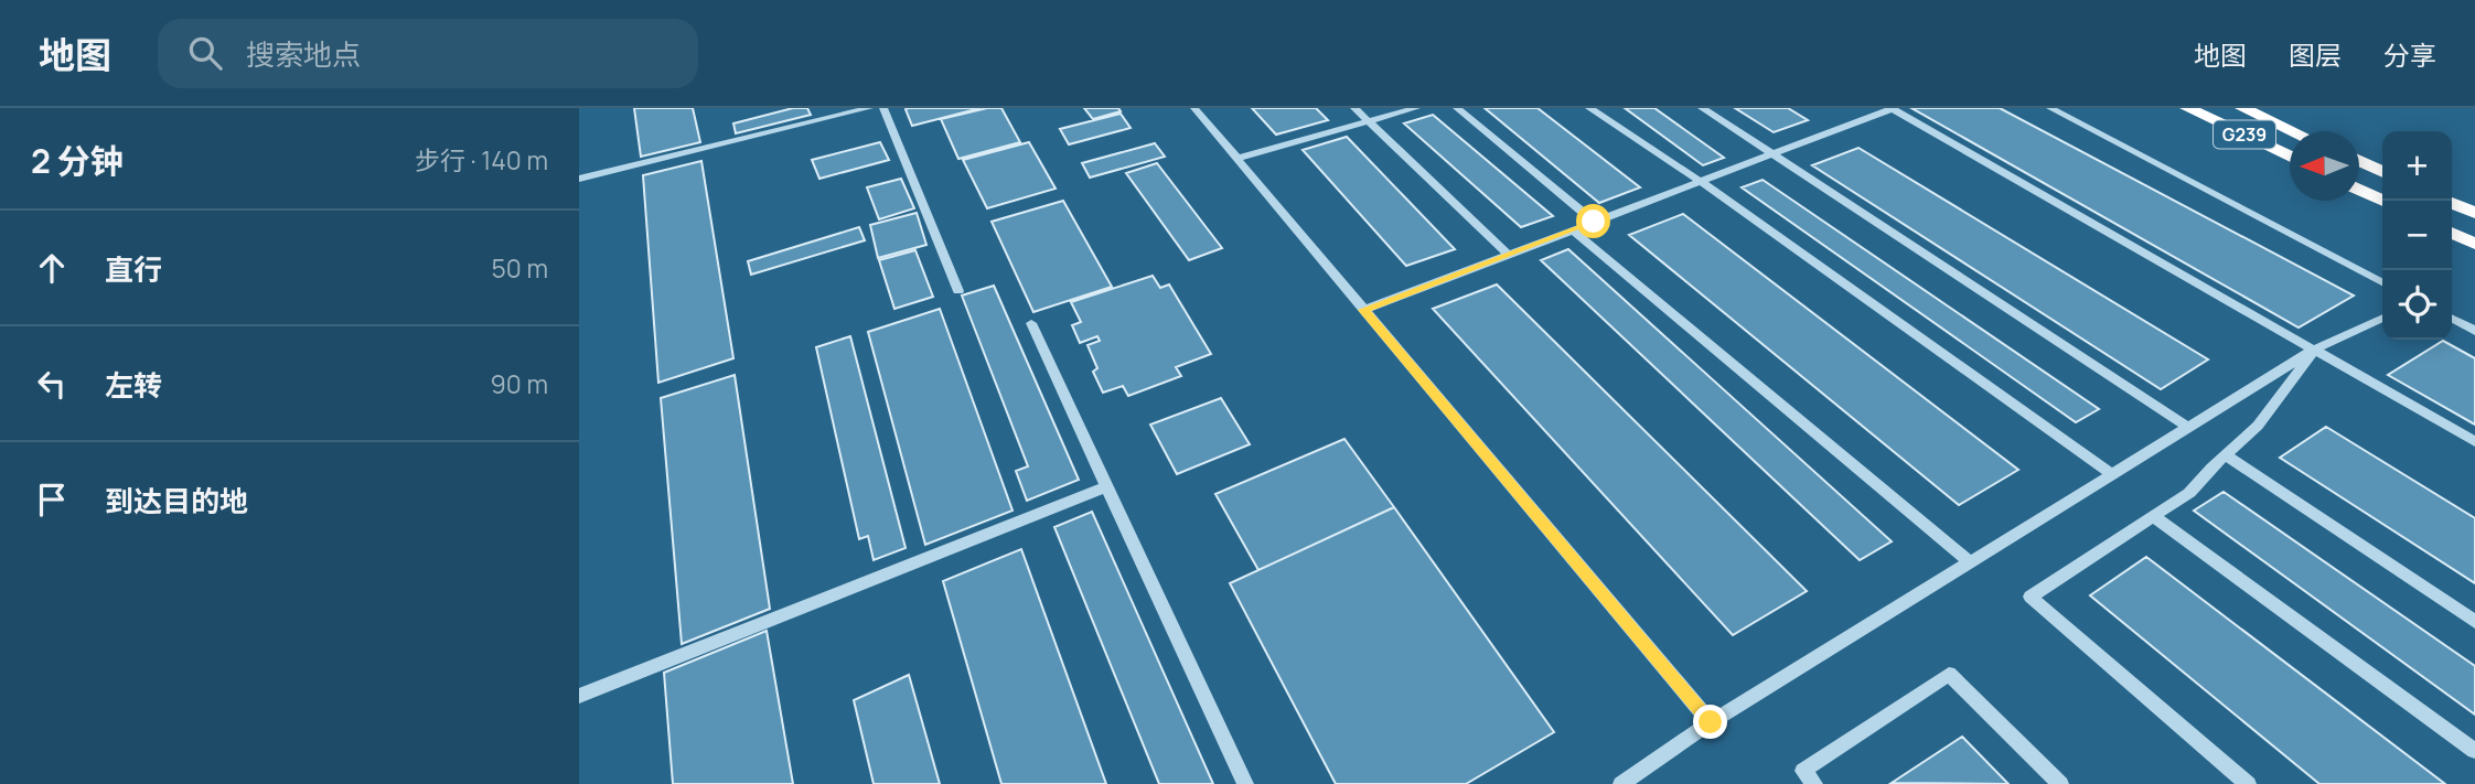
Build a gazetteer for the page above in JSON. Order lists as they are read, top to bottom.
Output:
{
  "streets": {
    "highway": ["G239"]
  },
  "north": "left",
  "page": {
    "header": "地图",
    "search": "搜索地点",
    "nav": ["地图", "图层", "分享"],
    "heading": ["2 分钟", "步行 · 140 m"],
    "map_buttons": ["+", "−"],
    "list": [
      ["直行", "50 m"],
      ["左转", "90 m"],
      "到达目的地"
    ]
  }
}
